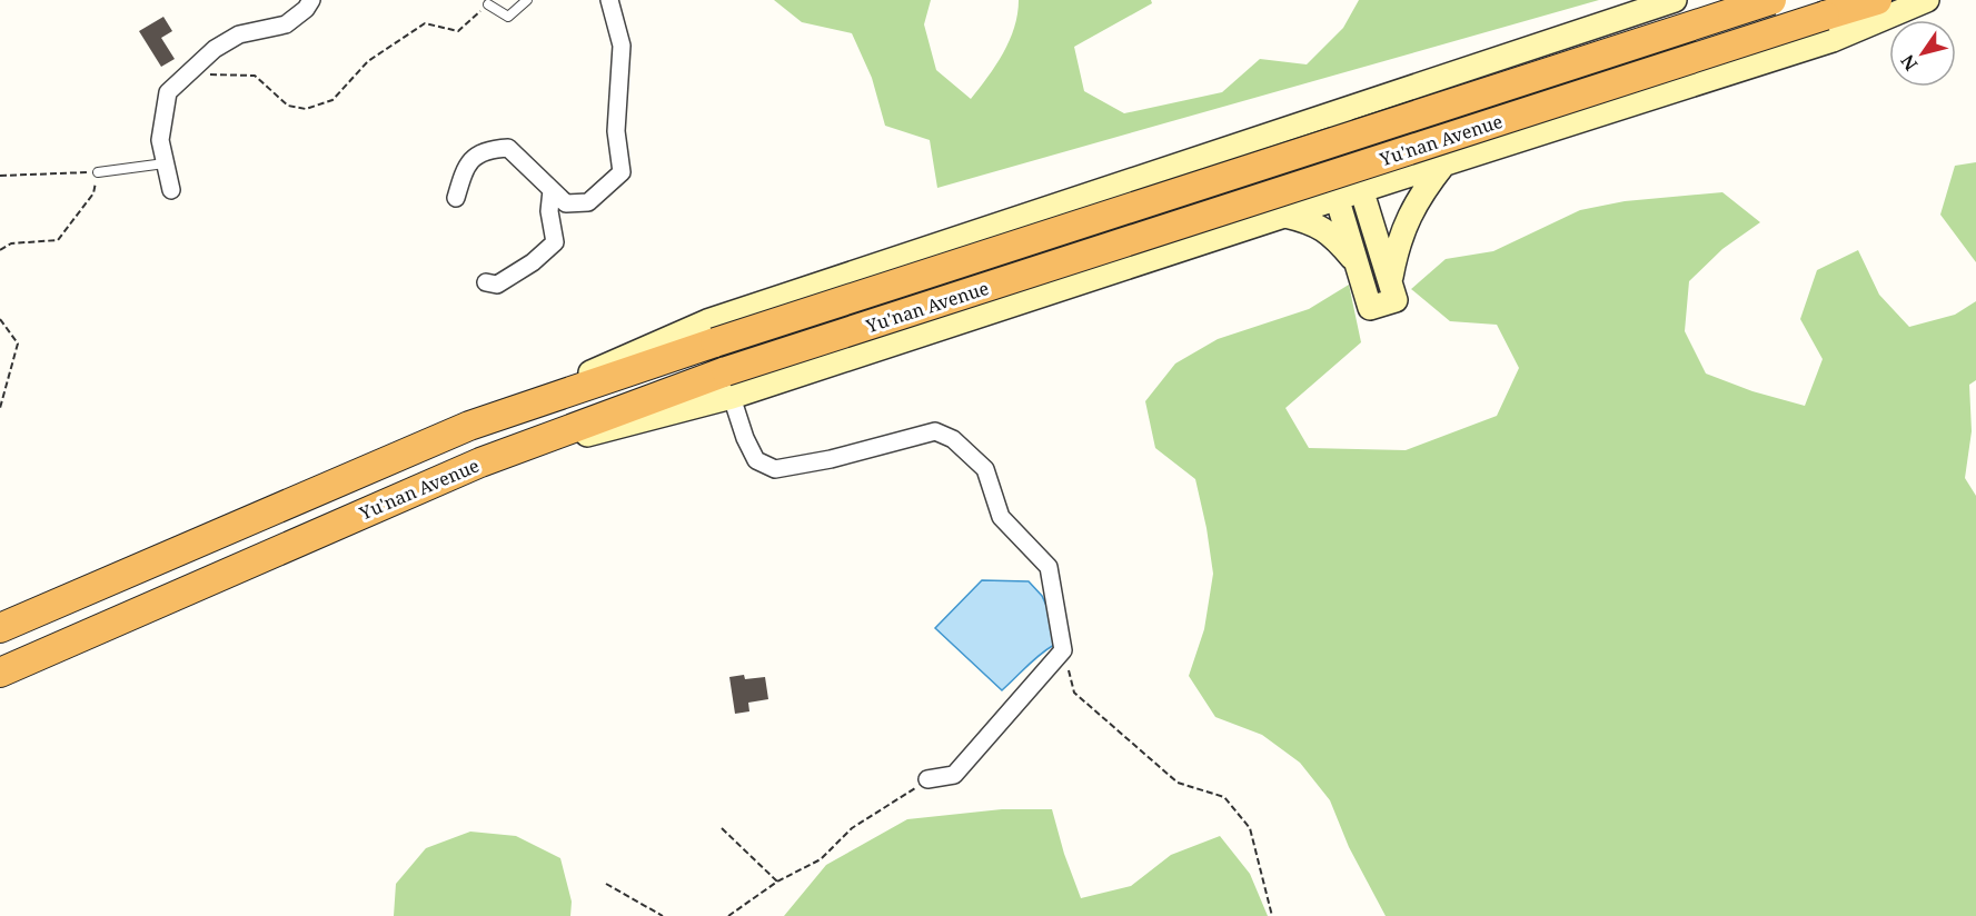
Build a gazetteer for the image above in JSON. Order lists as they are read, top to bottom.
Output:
{
  "streets": {
    "highway": ["Yu'nan Avenue"]
  },
  "north": "bottom left"
}
